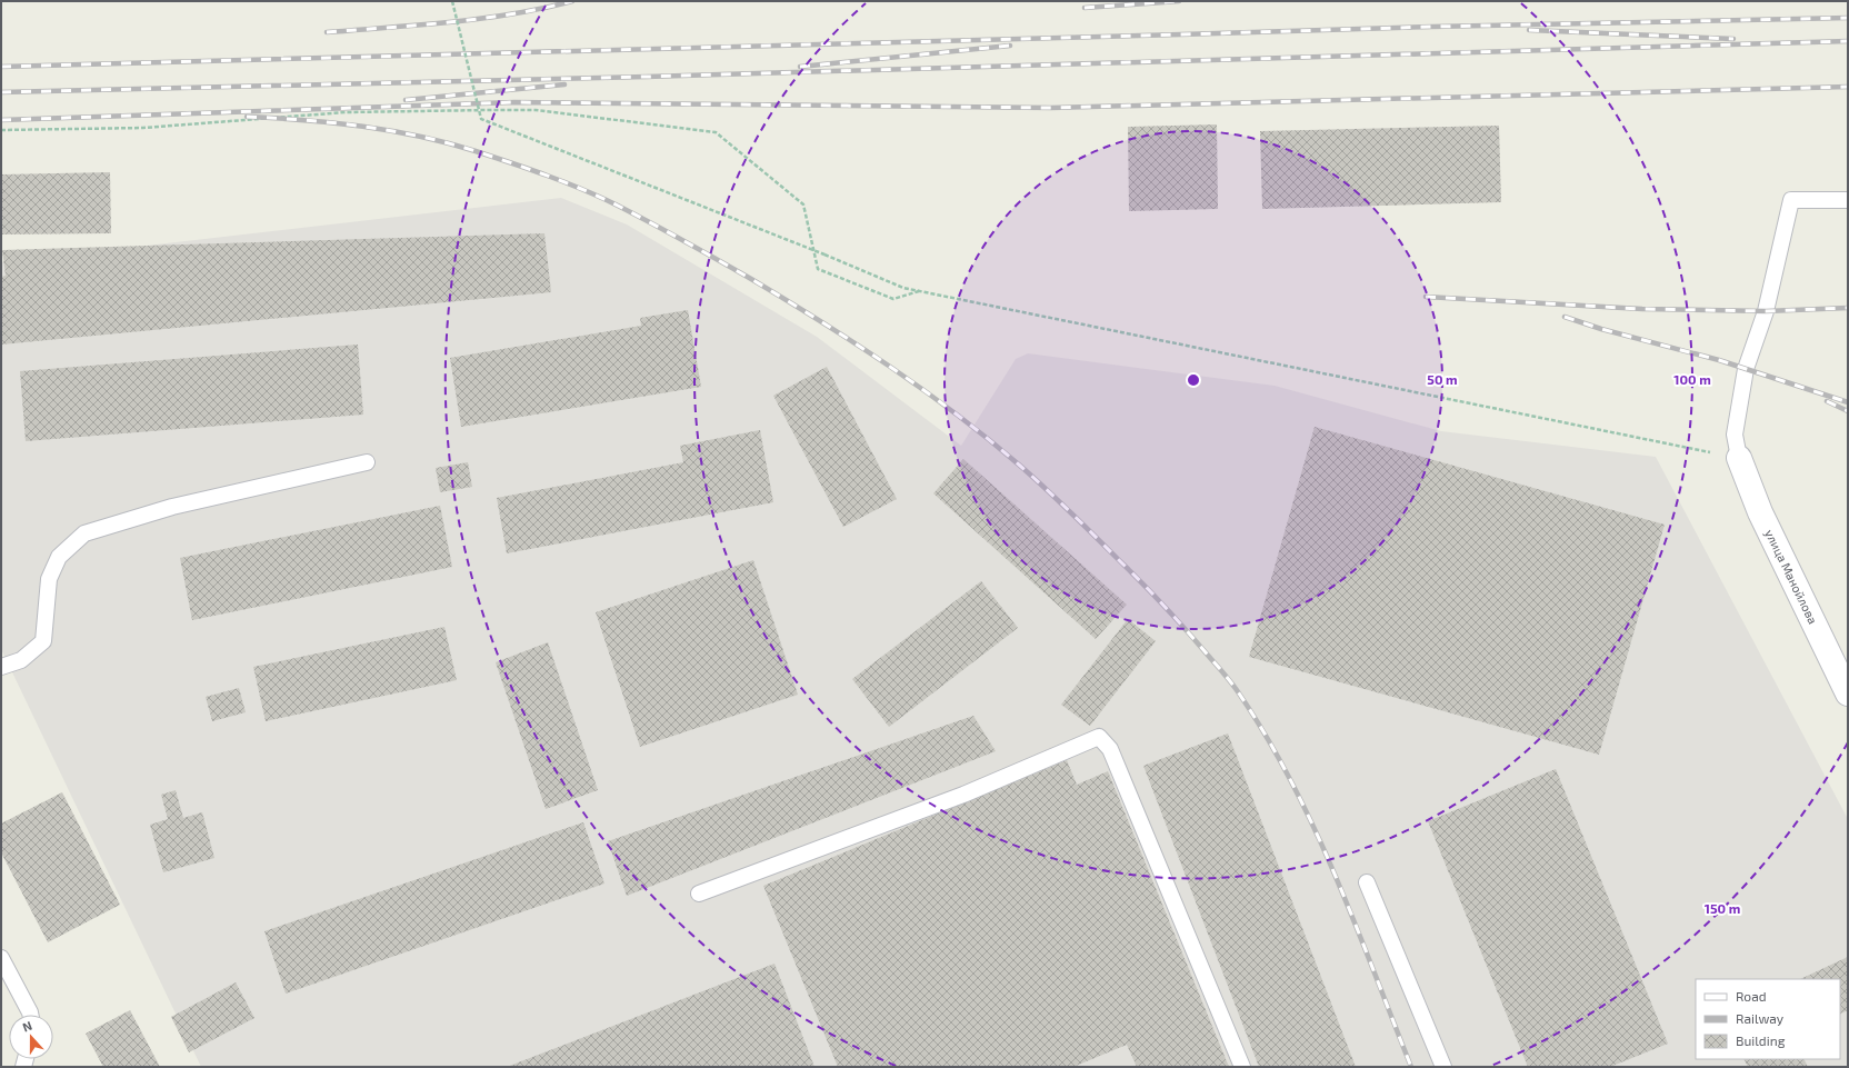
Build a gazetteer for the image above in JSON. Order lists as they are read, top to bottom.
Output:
{
  "streets": {
    "street": ["улица Манойлова"]
  },
  "legend": ["Road", "Railway", "Building"],
  "north": "top",
  "rings": ["50 m", "100 m", "150 m"]
}
